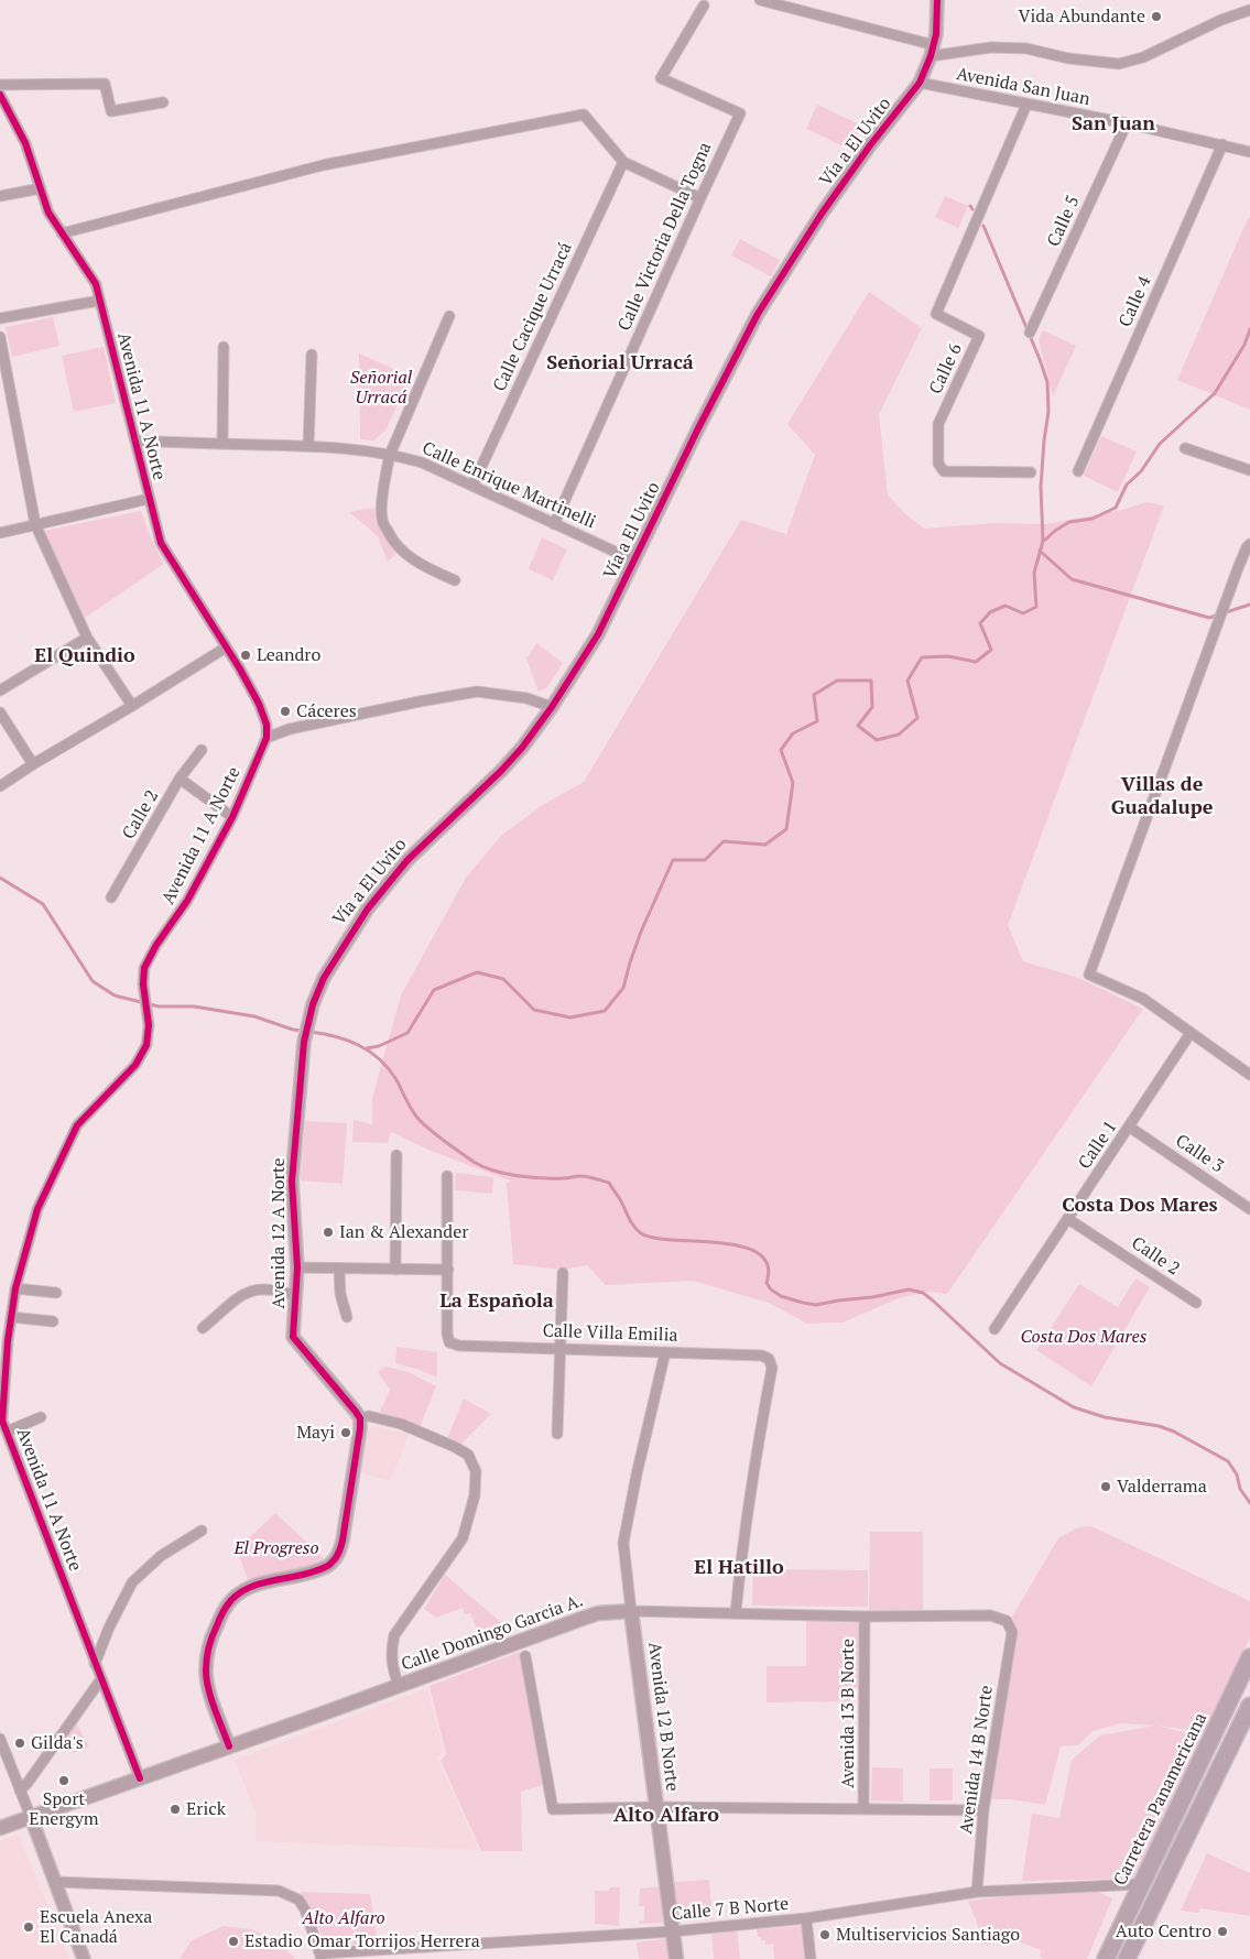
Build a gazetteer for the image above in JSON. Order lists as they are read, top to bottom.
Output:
{
  "streets": {
    "highway": ["Carretera Panamericana"],
    "main road": ["Calle Domingo Garcia A.", "Avenida 12 B Norte"],
    "street": [
      "Avenida San Juan",
      "Vía a El Uvito",
      "Calle 5",
      "Calle Victoria Della Togna",
      "Calle 4",
      "Calle Cacique Urracá",
      "Calle 6",
      "Avenida 11 A Norte",
      "Calle Enrique Martinelli",
      "Calle 2",
      "Calle 1",
      "Calle 3",
      "Avenida 12 A Norte",
      "Calle Villa Emilia",
      "Avenida 13 B Norte",
      "Avenida 14 B Norte",
      "Calle 7 B Norte"
    ]
  },
  "crossings": [
    ["Avenida San Juan", "Vía a El Uvito"],
    ["Avenida San Juan", "Calle 5"],
    ["Avenida San Juan", "Calle 4"],
    ["Avenida San Juan", "Calle 6"],
    ["Vía a El Uvito", "Calle Enrique Martinelli"],
    ["Vía a El Uvito", "Avenida 12 A Norte"],
    ["Calle Victoria Della Togna", "Calle Enrique Martinelli"],
    ["Calle Cacique Urracá", "Calle Enrique Martinelli"],
    ["Avenida 11 A Norte", "Calle Enrique Martinelli"],
    ["Avenida 11 A Norte", "Calle Domingo Garcia A."],
    ["Calle 2", "Calle 1"],
    ["Calle 1", "Calle 3"],
    ["Calle Villa Emilia", "Calle Domingo Garcia A."],
    ["Calle Domingo Garcia A.", "Avenida 13 B Norte"],
    ["Calle Domingo Garcia A.", "Avenida 12 B Norte"],
    ["Calle Domingo Garcia A.", "Avenida 14 B Norte"],
    ["Avenida 12 B Norte", "Calle 7 B Norte"],
    ["Avenida 14 B Norte", "Calle 7 B Norte"],
    ["Carretera Panamericana", "Calle 7 B Norte"]
  ],
  "districts": [
    "San Juan",
    "Señorial Urracá",
    "El Quindio",
    "Villas de Guadalupe",
    "Costa Dos Mares",
    "La Española",
    "El Hatillo",
    "Alto Alfaro"
  ],
  "parks": [
    "Señorial Urracá",
    "Costa Dos Mares",
    "El Progreso",
    "Alto Alfaro"
  ],
  "places": [
    "Vida Abundante",
    "Leandro",
    "Cáceres",
    "Ian & Alexander",
    "Mayi",
    "Valderrama",
    "Gilda's",
    "Sport Energym",
    "Erick",
    "Escuela Anexa El Canadá",
    "Auto Centro",
    "Multiservicios Santiago",
    "Estadio Omar Torrijos Herrera"
  ]
}
